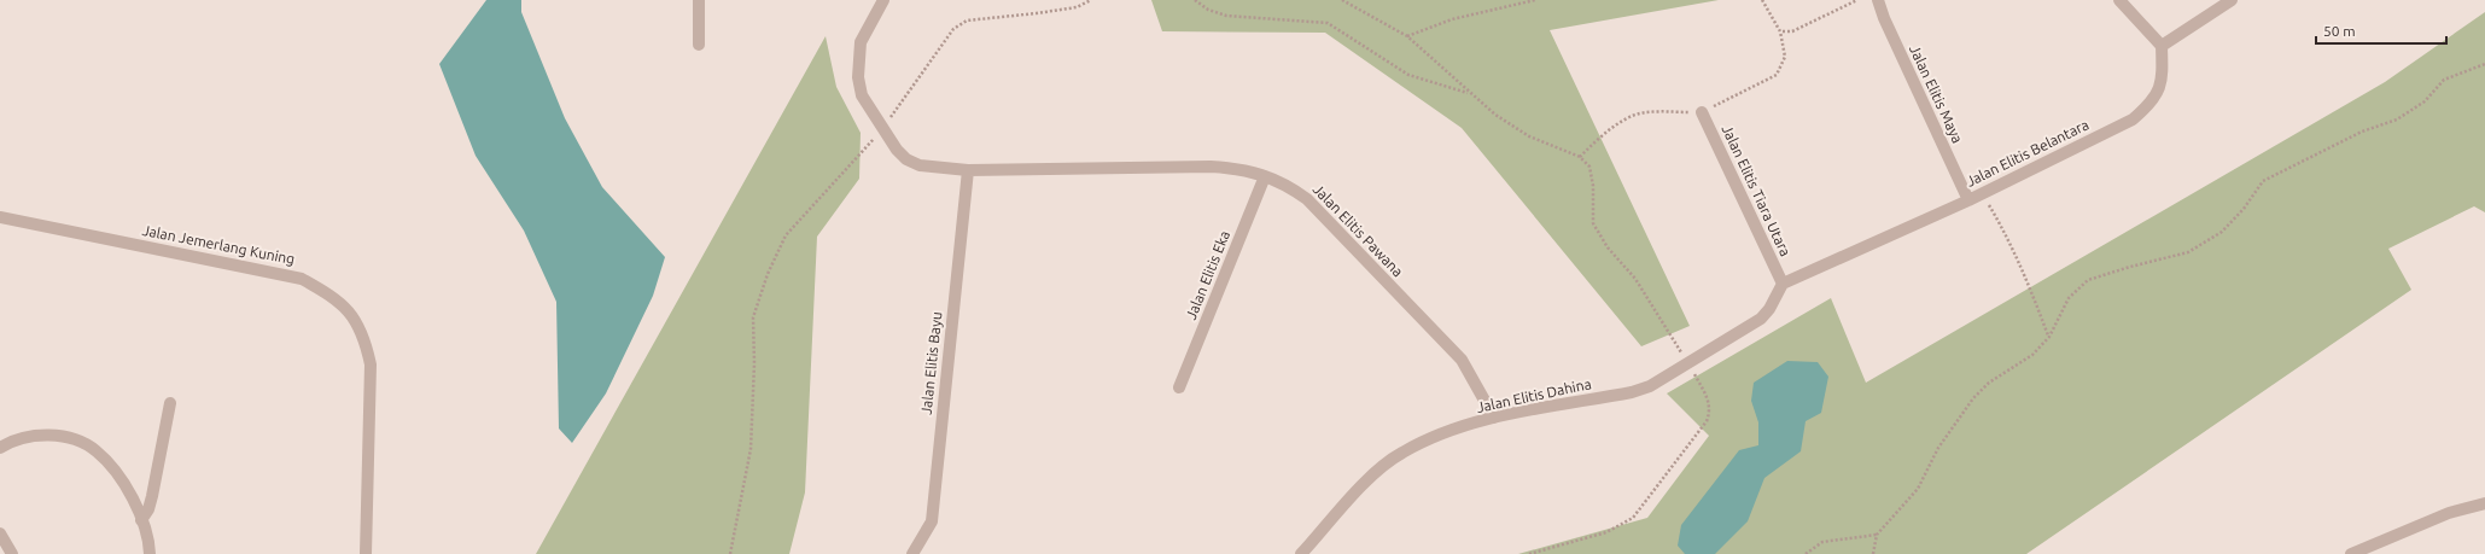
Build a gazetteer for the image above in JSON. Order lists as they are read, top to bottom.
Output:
{
  "streets": {
    "street": [
      "Jalan Elitis Maya",
      "Jalan Elitis Belantara",
      "Jalan Elitis Tiara Utara",
      "Jalan Elitis Pawana",
      "Jalan Jemerlang Kuning",
      "Jalan Elitis Eka",
      "Jalan Elitis Bayu",
      "Jalan Elitis Dahina"
    ]
  },
  "crossings": [
    ["Jalan Elitis Maya", "Jalan Elitis Belantara"],
    ["Jalan Elitis Belantara", "Jalan Elitis Tiara Utara"],
    ["Jalan Elitis Belantara", "Jalan Elitis Dahina"],
    ["Jalan Elitis Tiara Utara", "Jalan Elitis Dahina"],
    ["Jalan Elitis Pawana", "Jalan Elitis Eka"],
    ["Jalan Elitis Pawana", "Jalan Elitis Bayu"],
    ["Jalan Elitis Pawana", "Jalan Elitis Dahina"]
  ],
  "scale_bar": "50 m"
}
